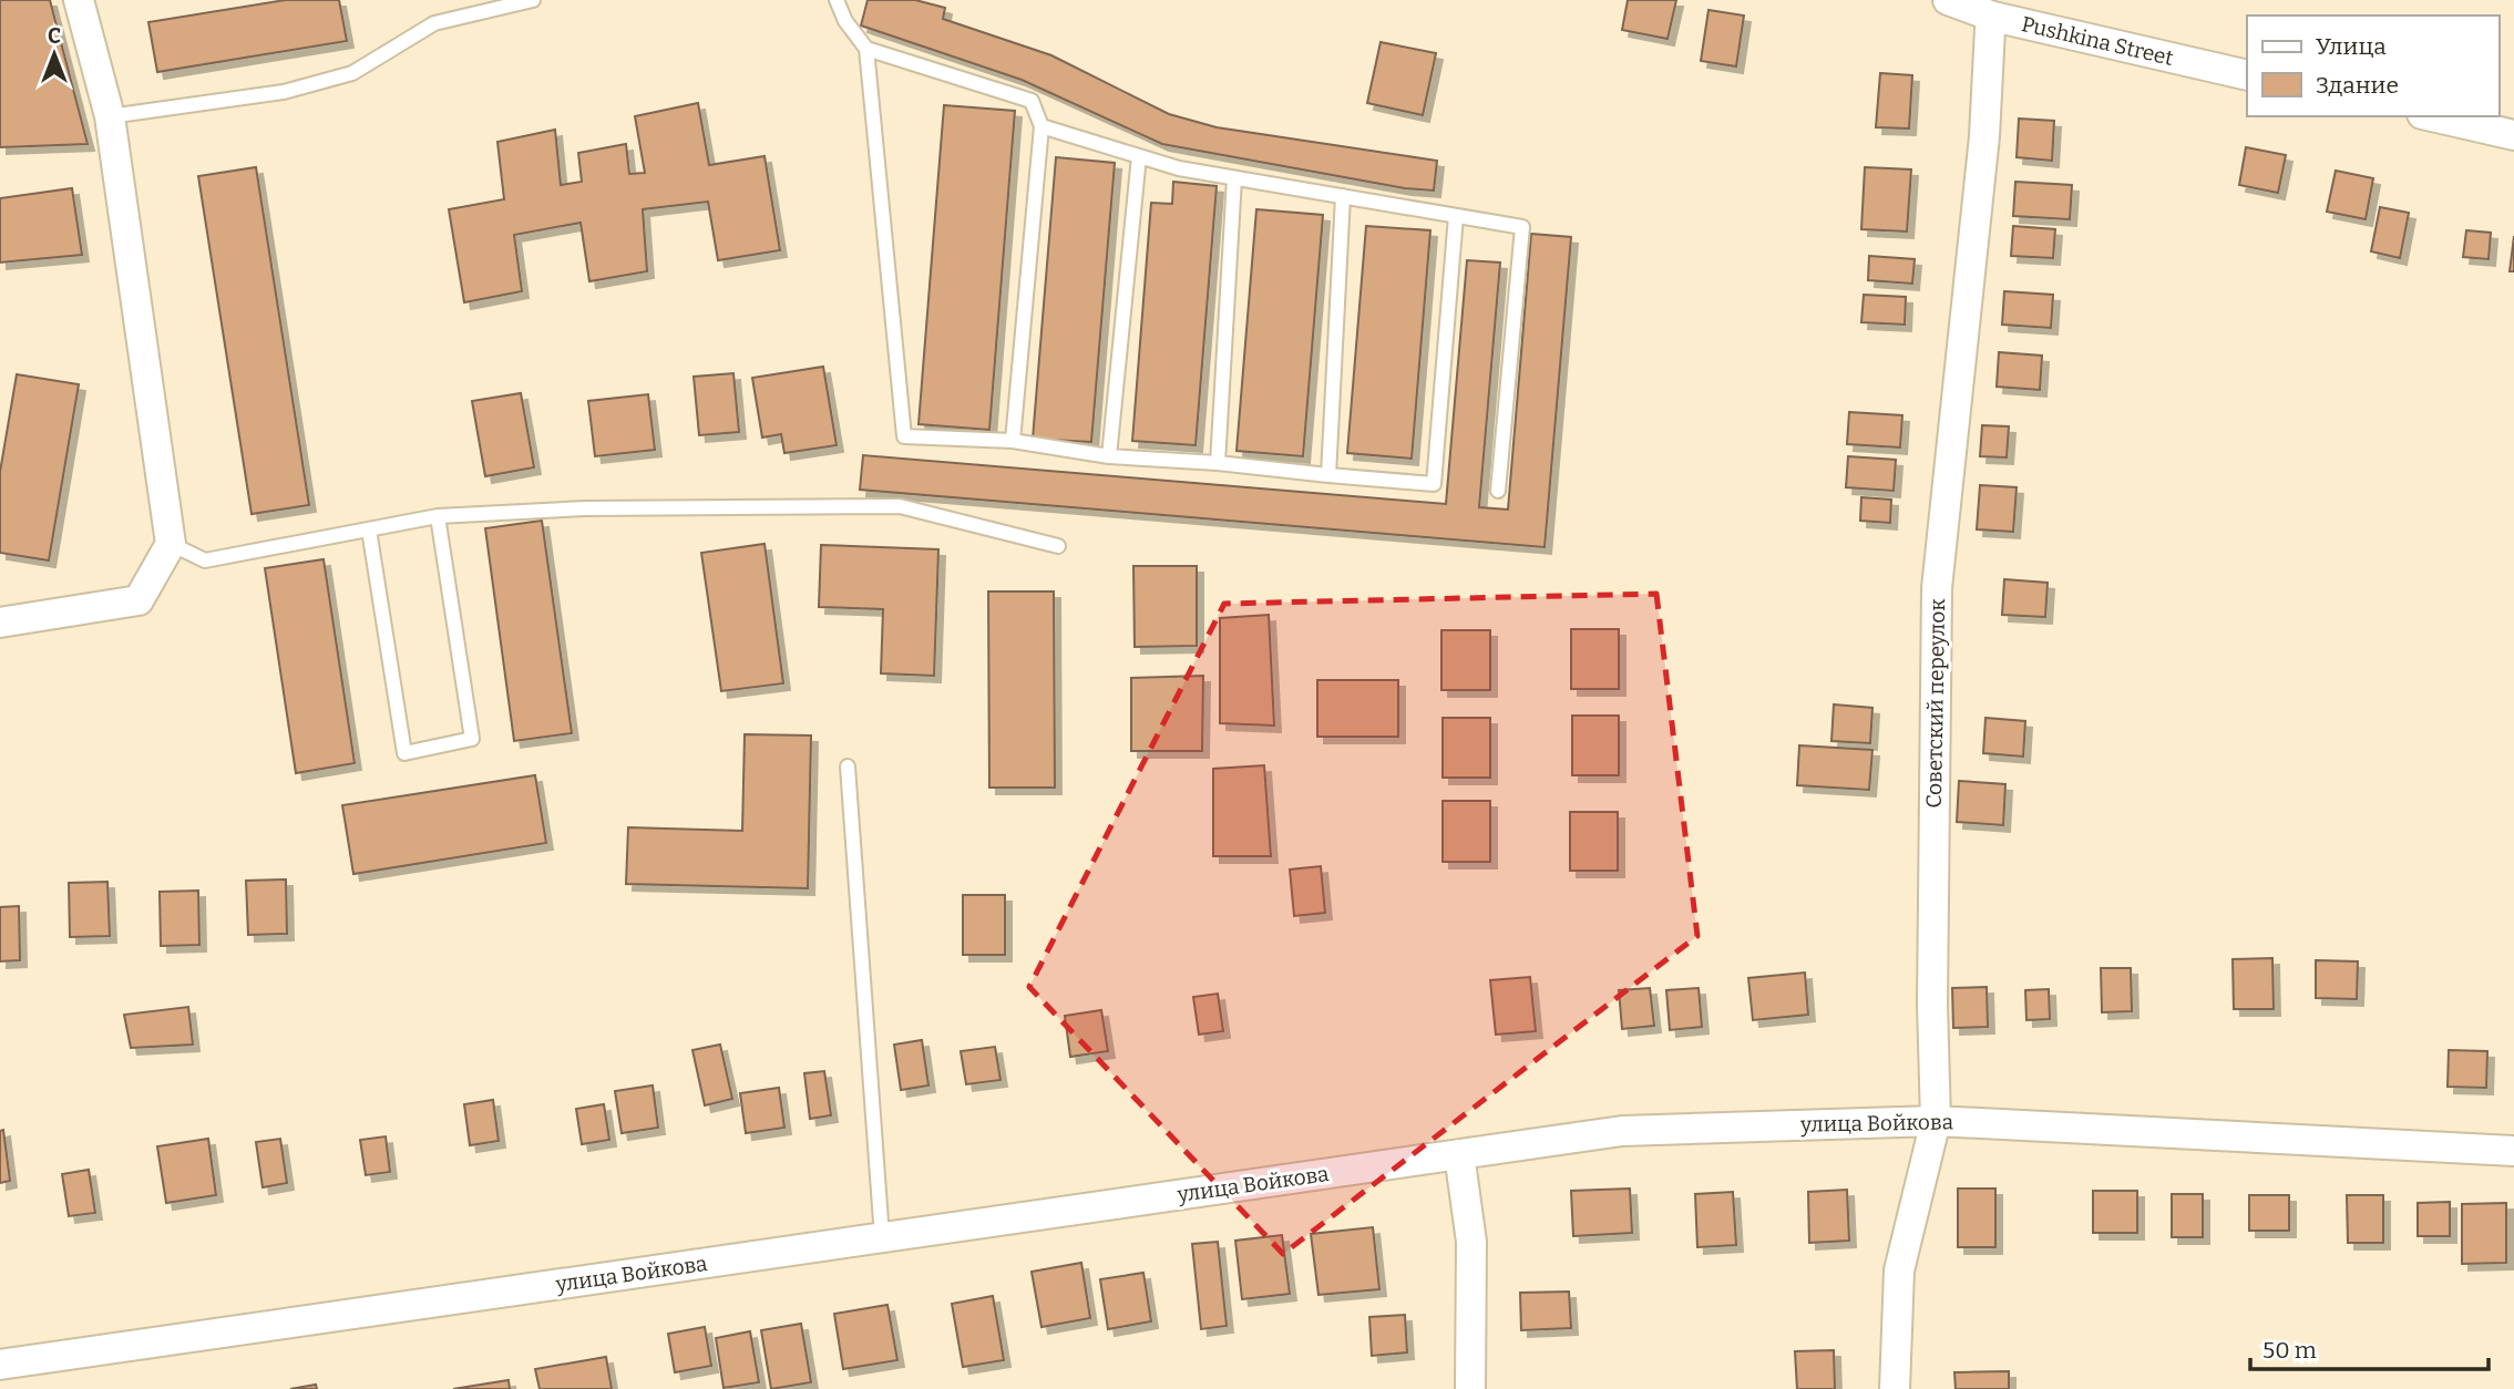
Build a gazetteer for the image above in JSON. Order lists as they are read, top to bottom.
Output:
{
  "streets": {
    "street": ["Pushkina Street", "Советский переулок", "улица Войкова"]
  },
  "crossings": [
    ["Pushkina Street", "Советский переулок"],
    ["Советский переулок", "улица Войкова"]
  ],
  "legend": ["Улица", "Здание"],
  "scale_bar": "50 m",
  "north": "top"
}
